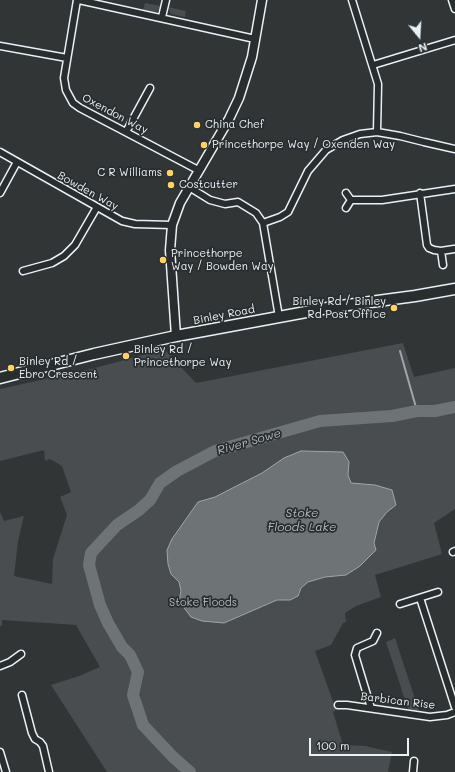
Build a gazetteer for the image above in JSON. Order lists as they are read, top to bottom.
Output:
{
  "streets": {
    "main road": ["Binley Road"],
    "street": ["Oxendon Way", "Bowden Way", "Barbican Rise"]
  },
  "water": ["River Sowe", "Stoke Floods Lake"],
  "parks": ["Stoke Floods"],
  "places": [
    "China Chef",
    "Princethorpe Way / Oxenden Way",
    "C R Williams",
    "Costcutter",
    "Princethorpe Way / Bowden Way",
    "Binley Rd / Binley Rd Post Office",
    "Binley Rd / Princethorpe Way",
    "Binley Rd / Ebro Crescent"
  ],
  "scale_bar": "100 m",
  "north": "bottom"
}
